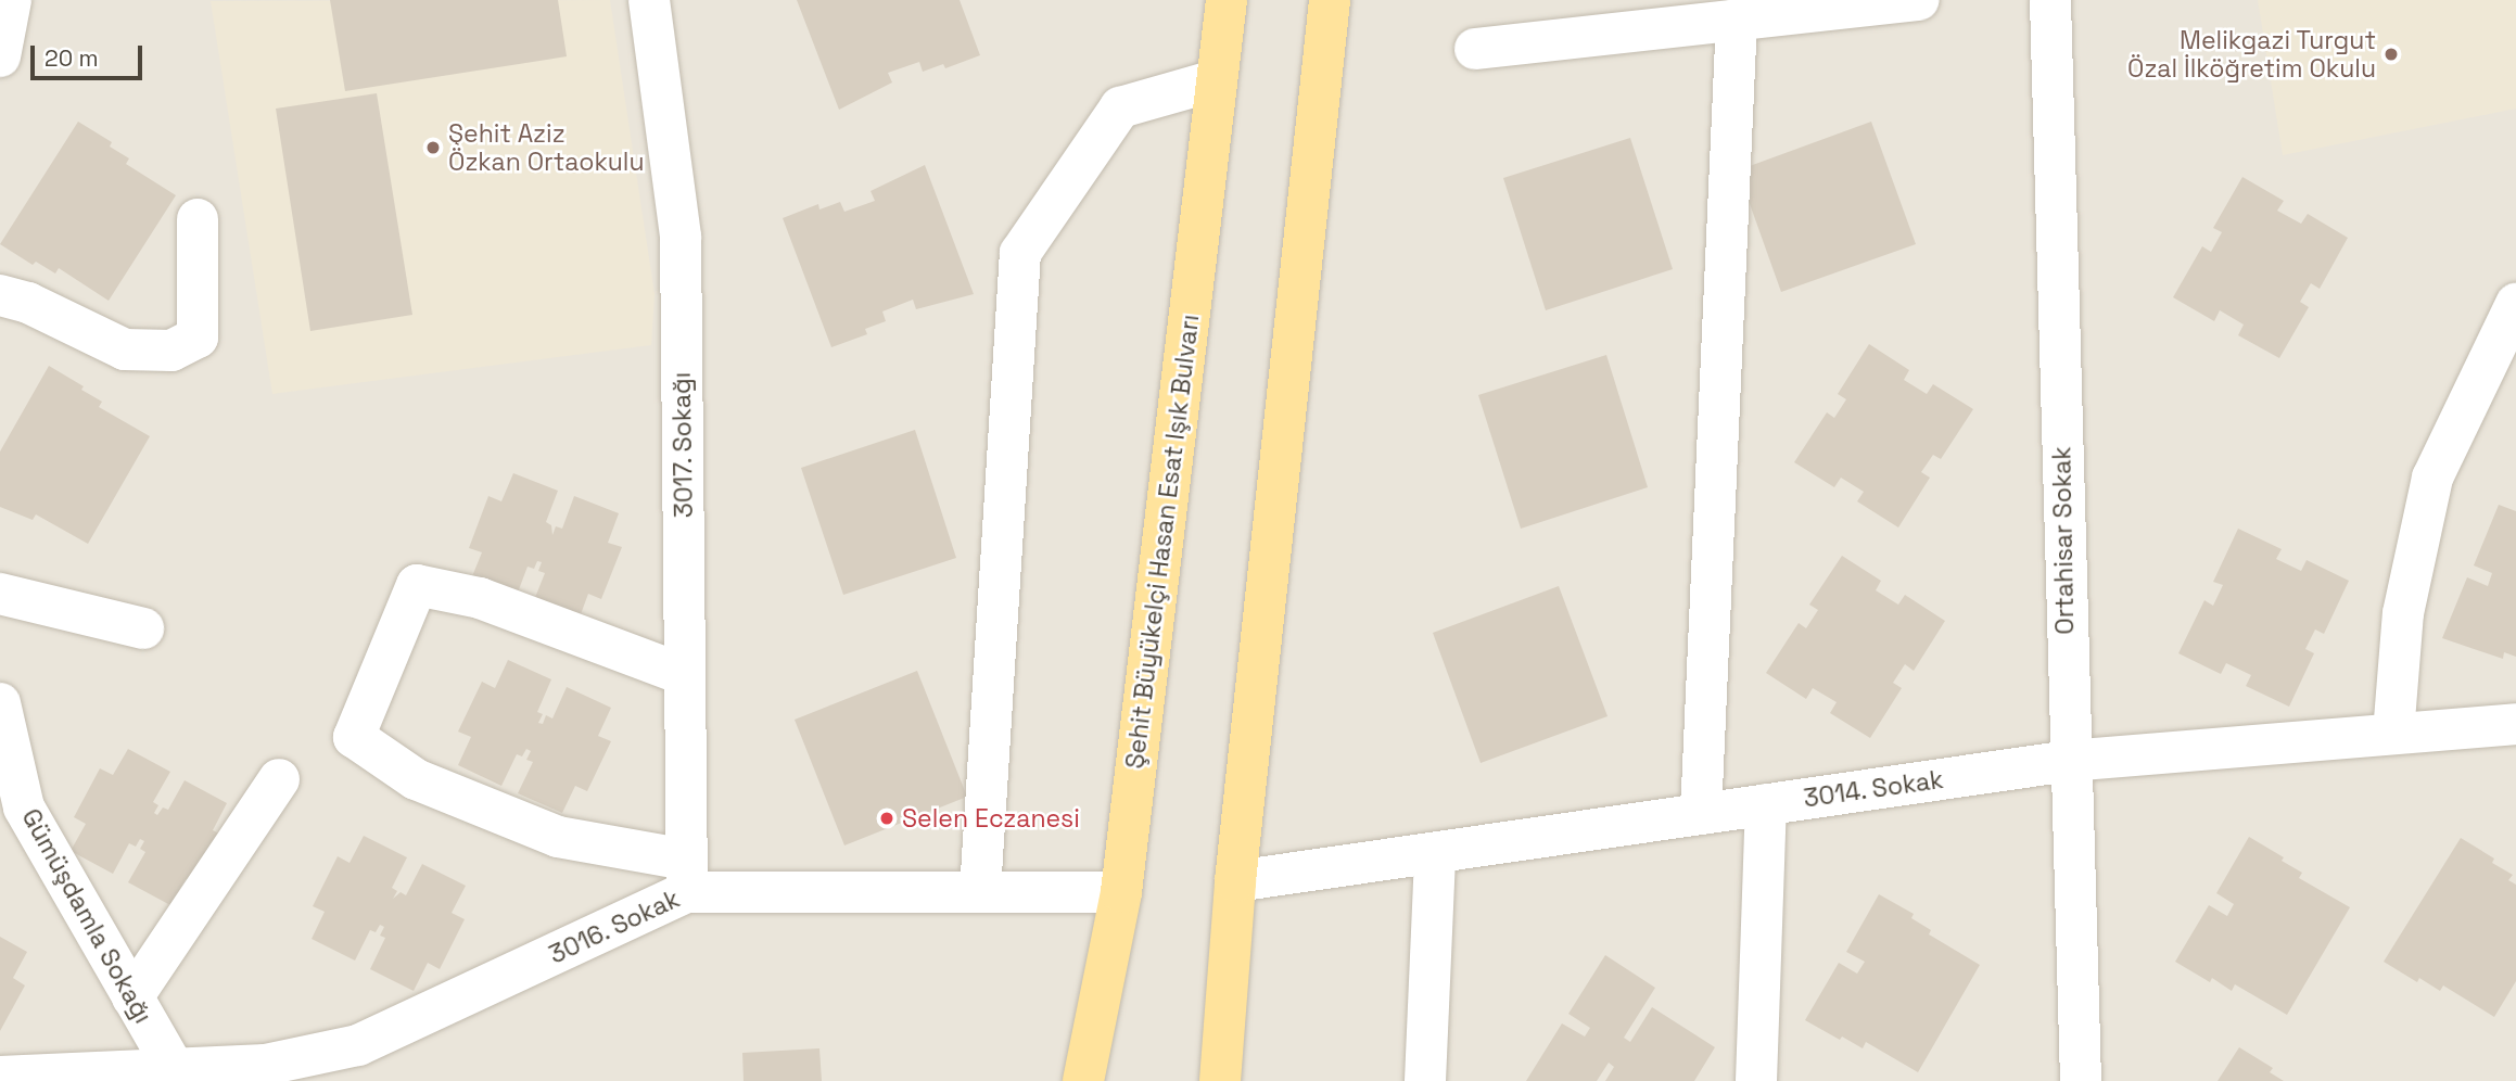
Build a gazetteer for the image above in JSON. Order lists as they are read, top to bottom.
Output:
{
  "streets": {
    "main road": ["Şehit Büyükelçi Hasan Esat Işık Bulvarı"],
    "street": [
      "3017. Sokağı",
      "Ortahisar Sokak",
      "3014. Sokak",
      "Gümüşdamla Sokağı",
      "3016. Sokak"
    ]
  },
  "crossings": [
    ["3017. Sokağı", "3016. Sokak"],
    ["Ortahisar Sokak", "3014. Sokak"],
    ["Şehit Büyükelçi Hasan Esat Işık Bulvarı", "3016. Sokak"],
    ["Gümüşdamla Sokağı", "3016. Sokak"]
  ],
  "places": ["Melikgazi Turgut Özal İlköğretim Okulu", "Şehit Aziz Özkan Ortaokulu", "Selen Eczanesi"],
  "scale_bar": "20 m"
}
